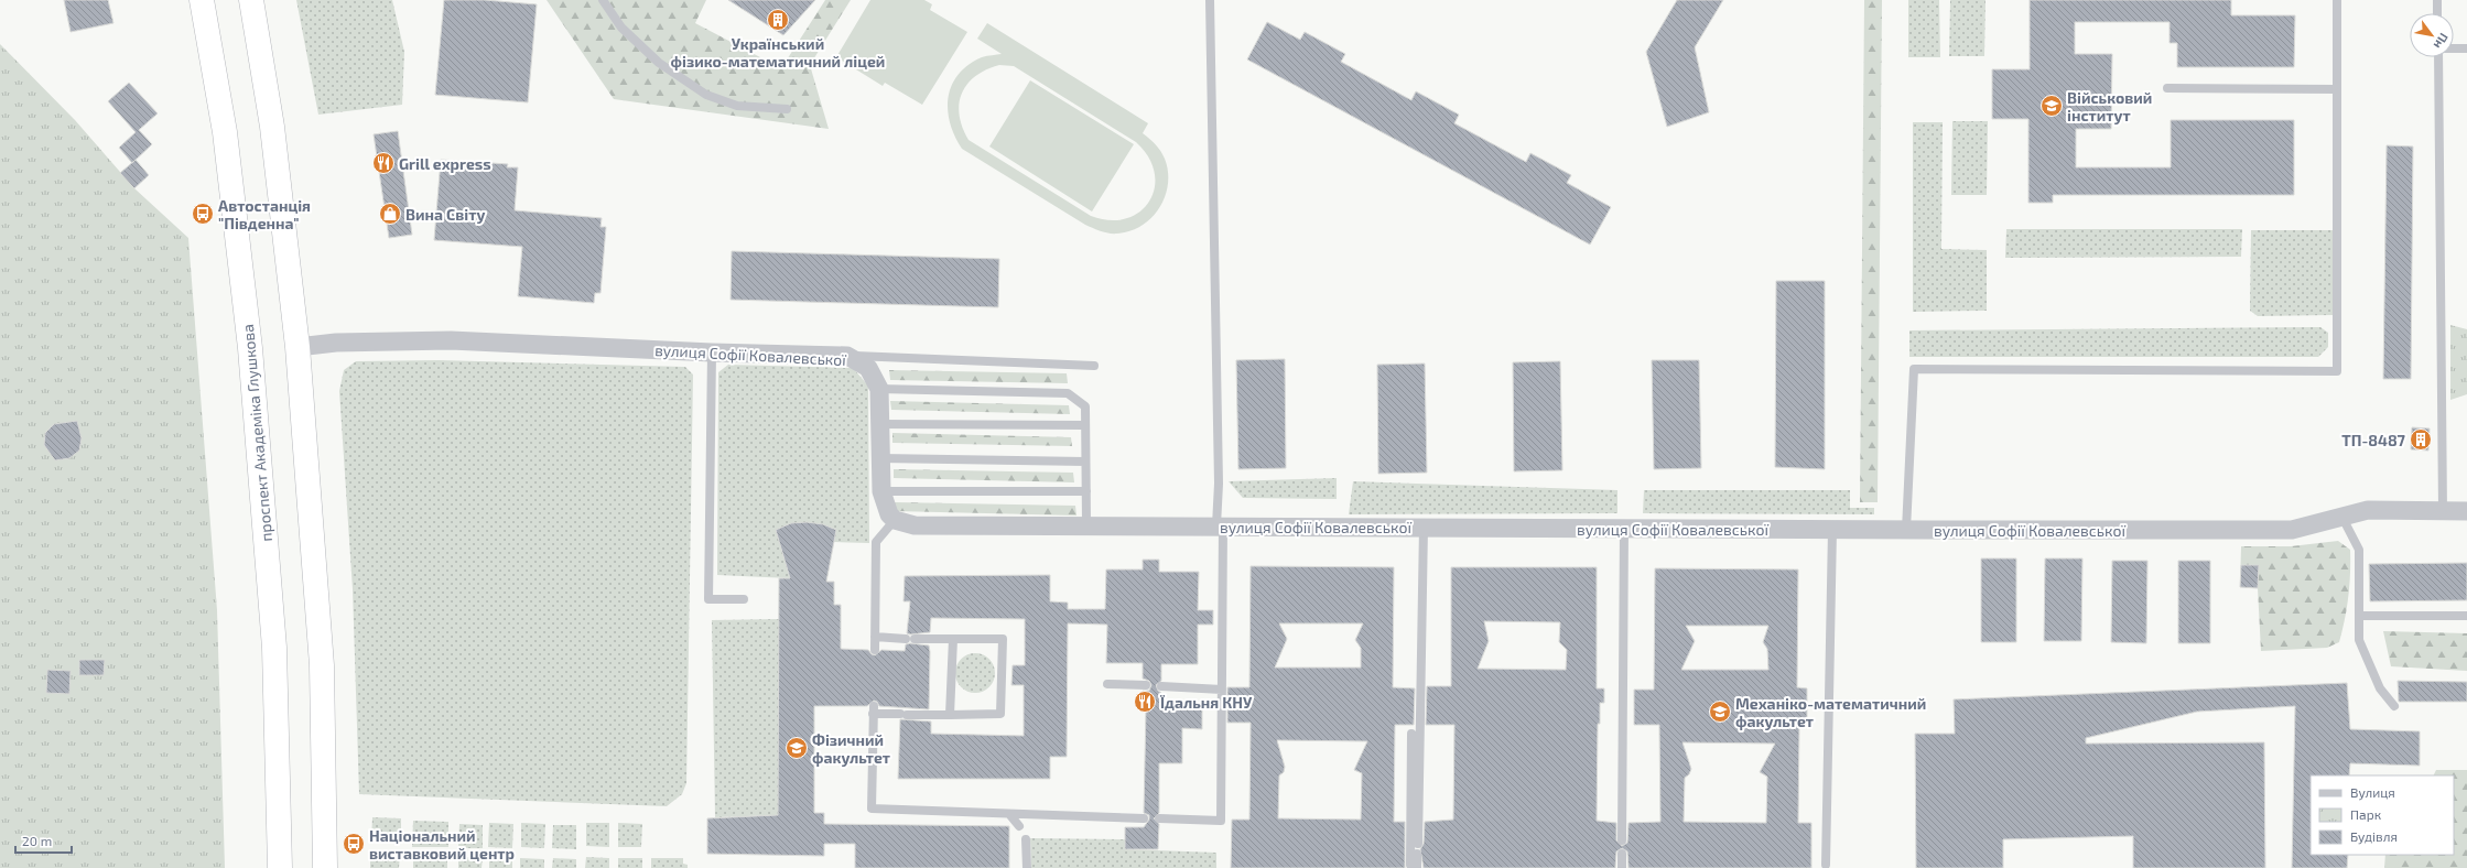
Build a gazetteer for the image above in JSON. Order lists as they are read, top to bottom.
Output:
{
  "streets": {
    "highway": ["проспект Академіка Глушкова"],
    "street": ["вулиця Софії Ковалевської"]
  },
  "places": {
    "building": ["Український фізико-математичний ліцей", "ТП-8487"],
    "school or university": ["Військовий інститут", "Механіко-математичний факультет", "Фізичний факультет"],
    "restaurant": ["Grill express", "Їдальня КНУ"],
    "bus stop": ["Автостанція \"Південна\"", "Національний виставковий центр"],
    "shop": ["Вина Світу"]
  },
  "legend": ["Вулиця", "Парк", "Будівля"],
  "scale_bar": "20 m",
  "north": "bottom right"
}
